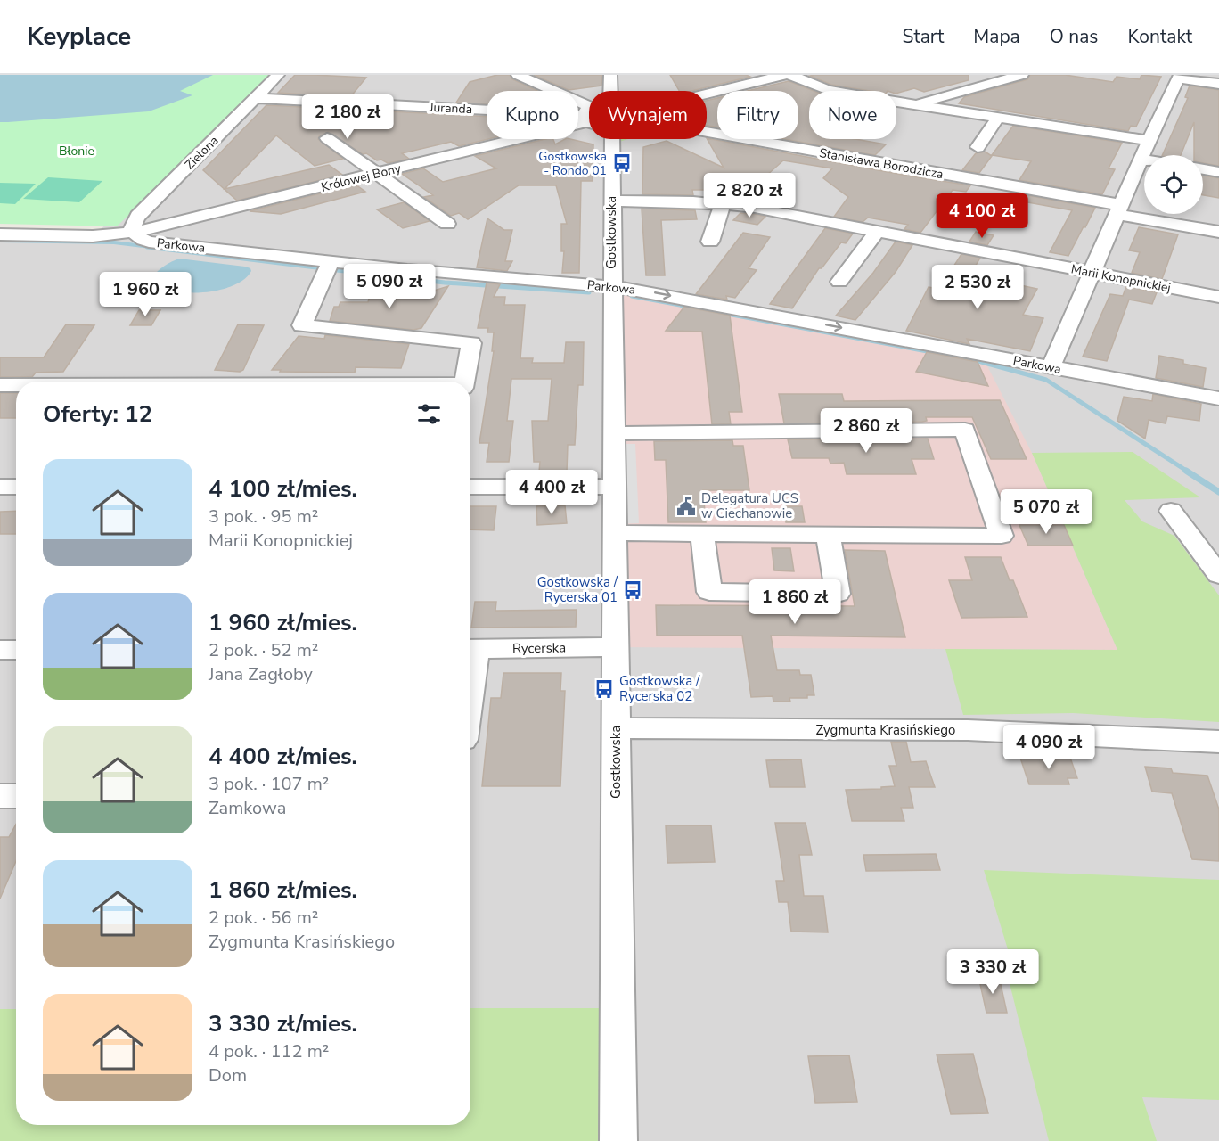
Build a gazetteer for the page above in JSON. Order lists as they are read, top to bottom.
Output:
{
  "streets": {
    "street": [
      "Juranda",
      "Zielona",
      "Stanisława Borodzicza",
      "Królowej Bony",
      "Gostkowska",
      "Parkowa",
      "Marii Konopnickiej",
      "Rycerska",
      "Zygmunta Krasińskiego"
    ]
  },
  "crossings": [
    ["Juranda", "Zielona"],
    ["Zielona", "Królowej Bony"],
    ["Zielona", "Parkowa"],
    ["Królowej Bony", "Parkowa"],
    ["Gostkowska", "Parkowa"],
    ["Gostkowska", "Marii Konopnickiej"],
    ["Gostkowska", "Rycerska"],
    ["Gostkowska", "Zygmunta Krasińskiego"]
  ],
  "parks": ["Błonie"],
  "places": {
    "bus stop": ["Gostkowska - Rondo 01", "Gostkowska / Rycerska 01", "Gostkowska / Rycerska 02"],
    "public building": ["Delegatura UCS w Ciechanowie"]
  },
  "page": {
    "header": "Keyplace",
    "nav": [
      "Start",
      "Mapa",
      "O nas",
      "Kontakt"
    ],
    "chip": [
      "Kupno",
      "Wynajem",
      "Filtry",
      "Nowe"
    ],
    "price": [
      "2 180 zł",
      "2 820 zł",
      "4 100 zł",
      "5 090 zł",
      "2 530 zł",
      "1 960 zł",
      "2 860 zł",
      "4 400 zł",
      "5 070 zł",
      "1 860 zł",
      "4 090 zł",
      "3 330 zł"
    ],
    "heading": "Oferty: 12",
    "list": [
      {
        "name": "4 100 zł/mies.",
        "note": "3 pok. · 95 m² · Marii Konopnickiej"
      },
      {
        "name": "1 960 zł/mies.",
        "note": "2 pok. · 52 m² · Jana Zagłoby"
      },
      {
        "name": "4 400 zł/mies.",
        "note": "3 pok. · 107 m² · Zamkowa"
      },
      {
        "name": "1 860 zł/mies.",
        "note": "2 pok. · 56 m² · Zygmunta Krasińskiego"
      },
      {
        "name": "3 330 zł/mies.",
        "note": "4 pok. · 112 m² · Dom"
      }
    ]
  }
}
